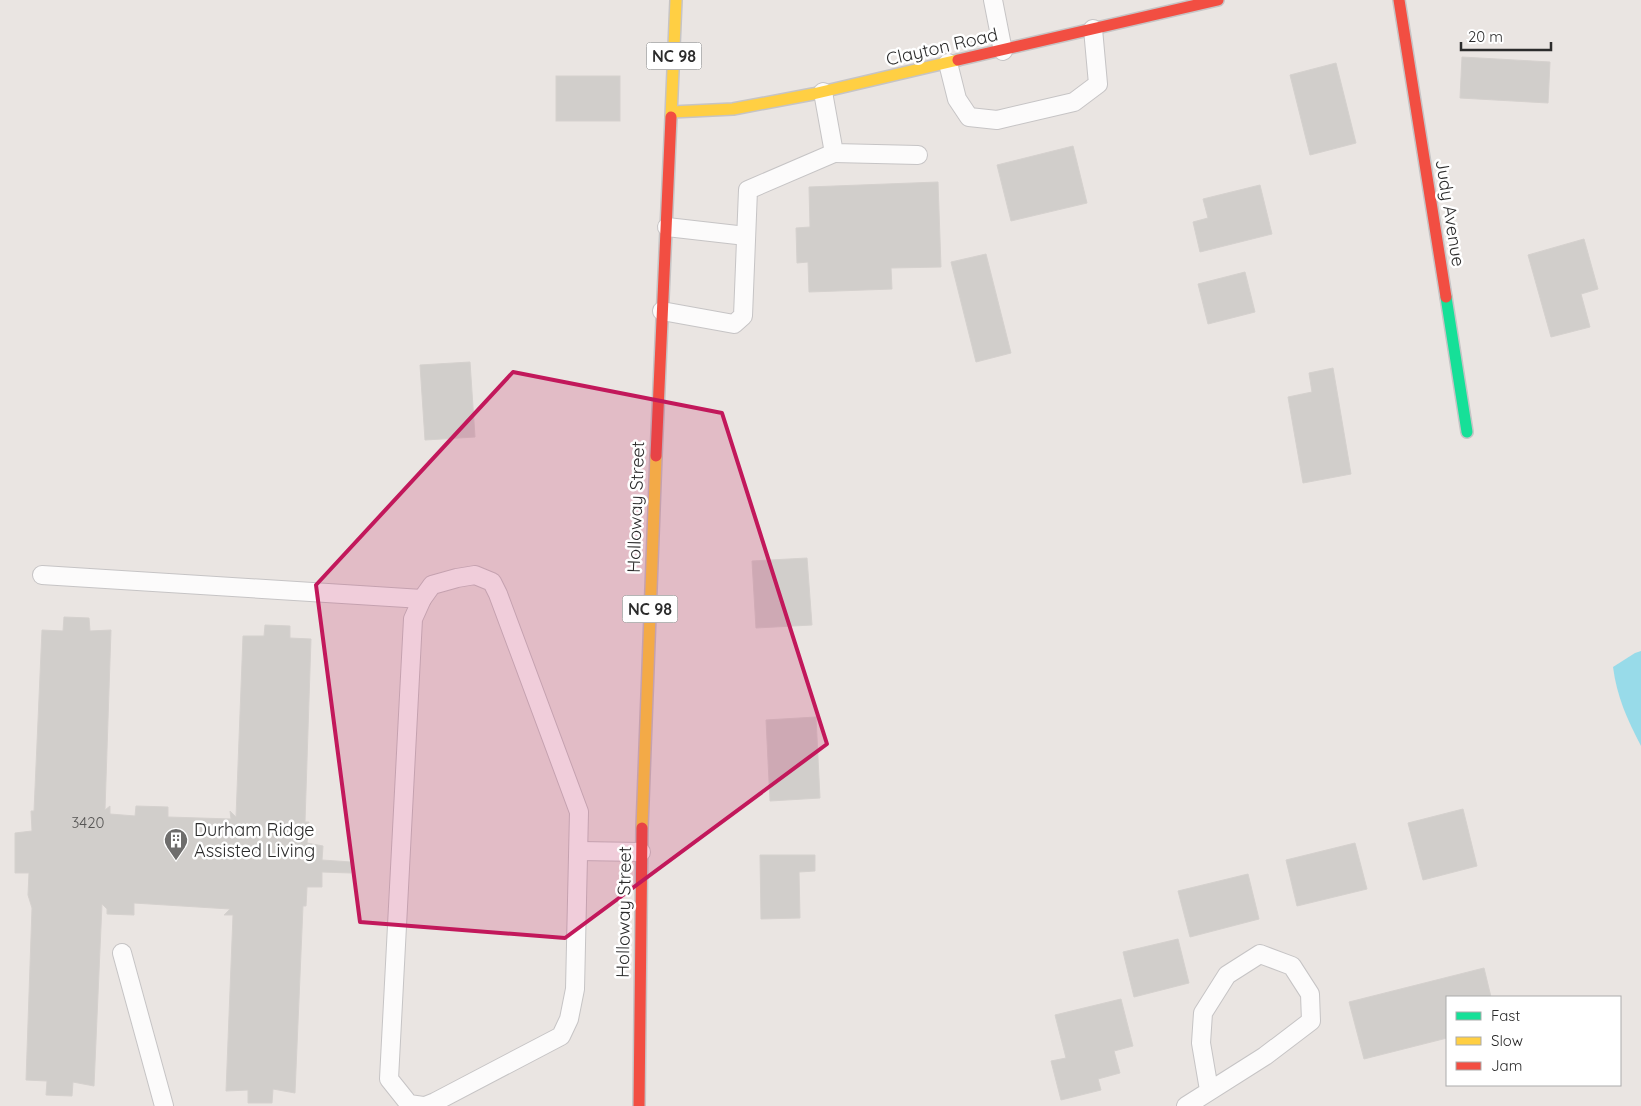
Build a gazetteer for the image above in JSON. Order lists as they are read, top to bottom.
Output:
{
  "streets": {
    "main road": [
      "Clayton Road",
      "NC 98",
      "Judy Avenue",
      "Holloway Street"
    ]
  },
  "crossings": [
    ["Clayton Road", "Holloway Street"]
  ],
  "places": {
    "building": ["Durham Ridge Assisted Living"]
  },
  "house_numbers": ["3420"],
  "legend": ["Fast", "Slow", "Jam"],
  "scale_bar": "20 m"
}
